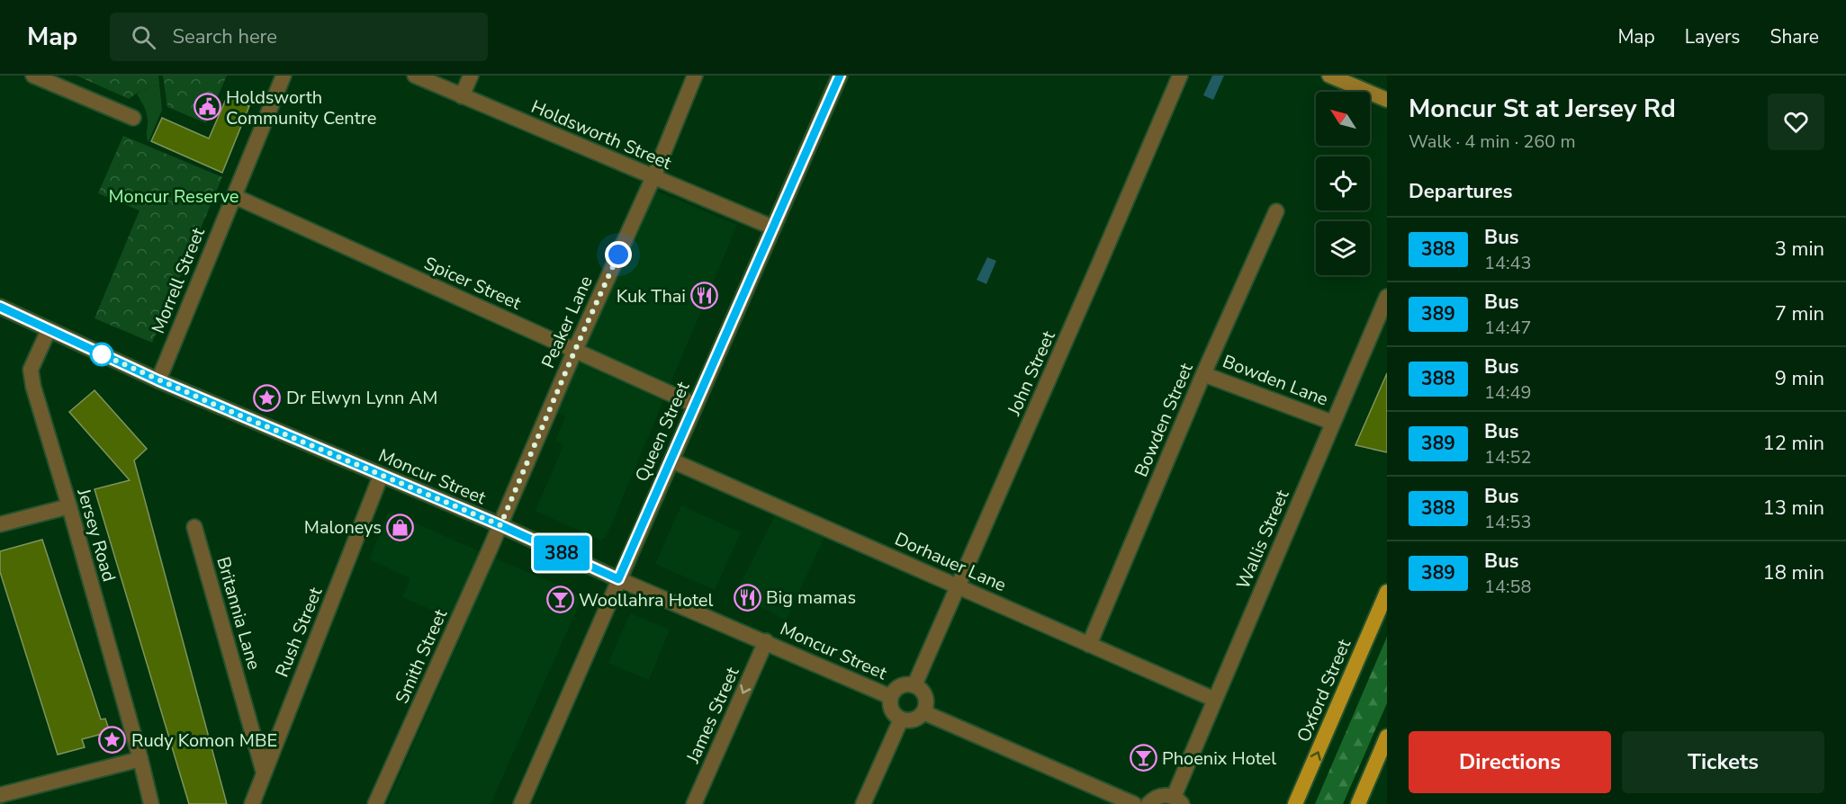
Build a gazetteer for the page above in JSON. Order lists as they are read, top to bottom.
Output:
{
  "streets": {
    "main road": ["Oxford Street"],
    "street": [
      "Holdsworth Street",
      "Morrell Street",
      "Spicer Street",
      "Peaker Lane",
      "John Street",
      "Bowden Lane",
      "Bowden Street",
      "Queen Street",
      "Moncur Street",
      "Jersey Road",
      "Wallis Street",
      "Dorhauer Lane",
      "Britannia Lane",
      "Rush Street",
      "Smith Street",
      "James Street"
    ]
  },
  "crossings": [
    ["Holdsworth Street", "Peaker Lane"],
    ["Holdsworth Street", "Queen Street"],
    ["Morrell Street", "Spicer Street"],
    ["Morrell Street", "Moncur Street"],
    ["Spicer Street", "Peaker Lane"],
    ["Spicer Street", "Queen Street"],
    ["Peaker Lane", "Moncur Street"],
    ["Peaker Lane", "Smith Street"],
    ["John Street", "Moncur Street"],
    ["John Street", "Dorhauer Lane"],
    ["Bowden Lane", "Bowden Street"],
    ["Bowden Lane", "Wallis Street"],
    ["Bowden Street", "Dorhauer Lane"],
    ["Queen Street", "Moncur Street"],
    ["Queen Street", "Dorhauer Lane"],
    ["Moncur Street", "Jersey Road"],
    ["Moncur Street", "Rush Street"],
    ["Moncur Street", "Smith Street"],
    ["Moncur Street", "James Street"],
    ["Wallis Street", "Dorhauer Lane"],
    ["Britannia Lane", "Rush Street"]
  ],
  "one_way": ["James Street"],
  "parks": ["Moncur Reserve"],
  "places": {
    "public building": ["Holdsworth Community Centre"],
    "restaurant": ["Kuk Thai", "Big mamas"],
    "place": ["Dr Elwyn Lynn AM", "Rudy Komon MBE"],
    "shop": ["Maloneys"],
    "bar": ["Woollahra Hotel", "Phoenix Hotel"]
  },
  "lines": ["bus line 388"],
  "north": "top left",
  "page": {
    "header": "Map",
    "search": "Search here",
    "nav": ["Map", "Layers", "Share"],
    "on_map": "388",
    "heading": [
      ["Moncur St at Jersey Rd", "Walk · 4 min · 260 m"],
      "Departures"
    ],
    "list": [
      {
        "mark": "388",
        "name": "Bus",
        "note": "14:43",
        "value": "3 min"
      },
      {
        "mark": "389",
        "name": "Bus",
        "note": "14:47",
        "value": "7 min"
      },
      {
        "mark": "388",
        "name": "Bus",
        "note": "14:49",
        "value": "9 min"
      },
      {
        "mark": "389",
        "name": "Bus",
        "note": "14:52",
        "value": "12 min"
      },
      {
        "mark": "388",
        "name": "Bus",
        "note": "14:53",
        "value": "13 min"
      },
      {
        "mark": "389",
        "name": "Bus",
        "note": "14:58",
        "value": "18 min"
      }
    ],
    "buttons": ["Directions", "Tickets"]
  }
}
